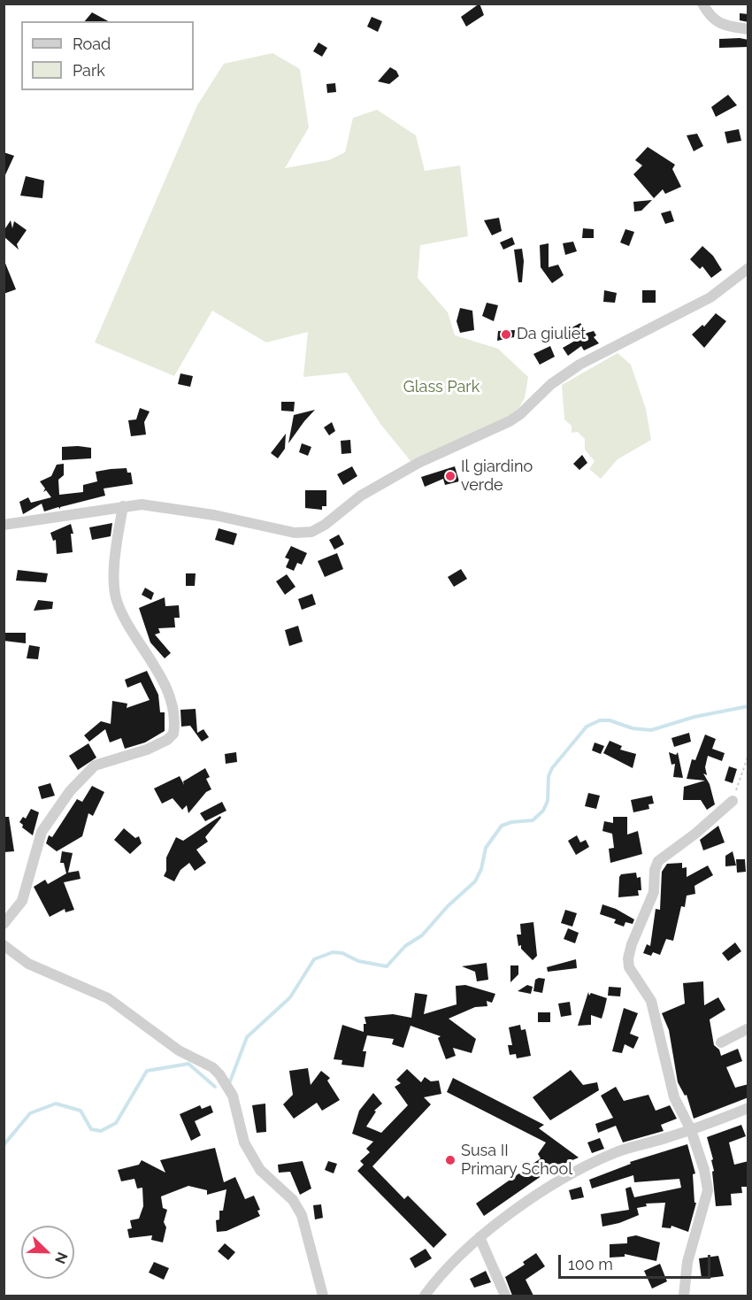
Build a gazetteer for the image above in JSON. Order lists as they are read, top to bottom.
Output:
{
  "parks": ["Glass Park"],
  "places": ["Da giuliet", "Il giardino verde", "Susa II Primary School"],
  "legend": ["Road", "Park"],
  "scale_bar": "100 m",
  "north": "bottom right"
}
